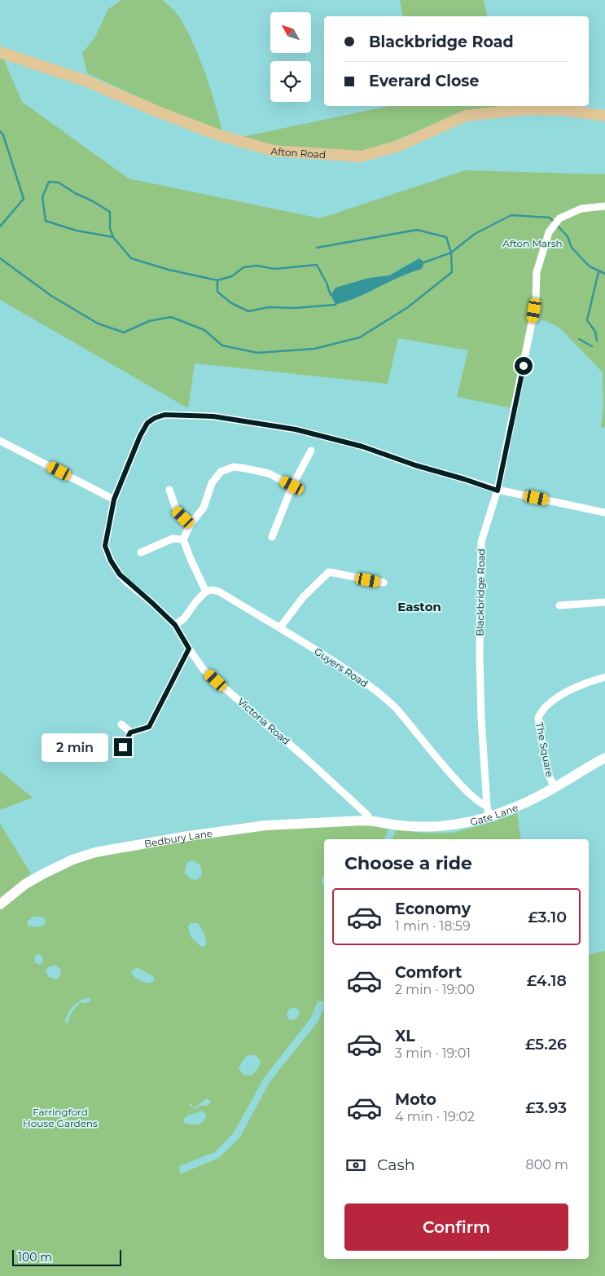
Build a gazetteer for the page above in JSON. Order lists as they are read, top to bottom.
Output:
{
  "streets": {
    "main road": ["Afton Road"],
    "street": [
      "Blackbridge Road",
      "Guyers Road",
      "Victoria Road",
      "The Square",
      "Gate Lane",
      "Bedbury Lane"
    ]
  },
  "crossings": [
    ["Blackbridge Road", "Guyers Road"],
    ["Blackbridge Road", "Victoria Road"],
    ["Blackbridge Road", "Gate Lane"],
    ["Victoria Road", "Gate Lane"],
    ["Victoria Road", "Bedbury Lane"],
    ["The Square", "Gate Lane"],
    ["Gate Lane", "Bedbury Lane"]
  ],
  "districts": ["Easton"],
  "parks": ["Afton Marsh", "Farringford House Gardens"],
  "scale_bar": "100 m",
  "north": "top left",
  "page": {
    "banner": ["Blackbridge Road", "Everard Close"],
    "bubble": "2 min",
    "heading": "Choose a ride",
    "list": [
      {
        "name": "Economy",
        "note": "1 min · 18:59",
        "value": "£3.10"
      },
      {
        "name": "Comfort",
        "note": "2 min · 19:00",
        "value": "£4.18"
      },
      {
        "name": "XL",
        "note": "3 min · 19:01",
        "value": "£5.26"
      },
      {
        "name": "Moto",
        "note": "4 min · 19:02",
        "value": "£3.93"
      }
    ],
    "pay": ["Cash", "800 m"],
    "buttons": "Confirm",
    "scale": "100 m"
  }
}
